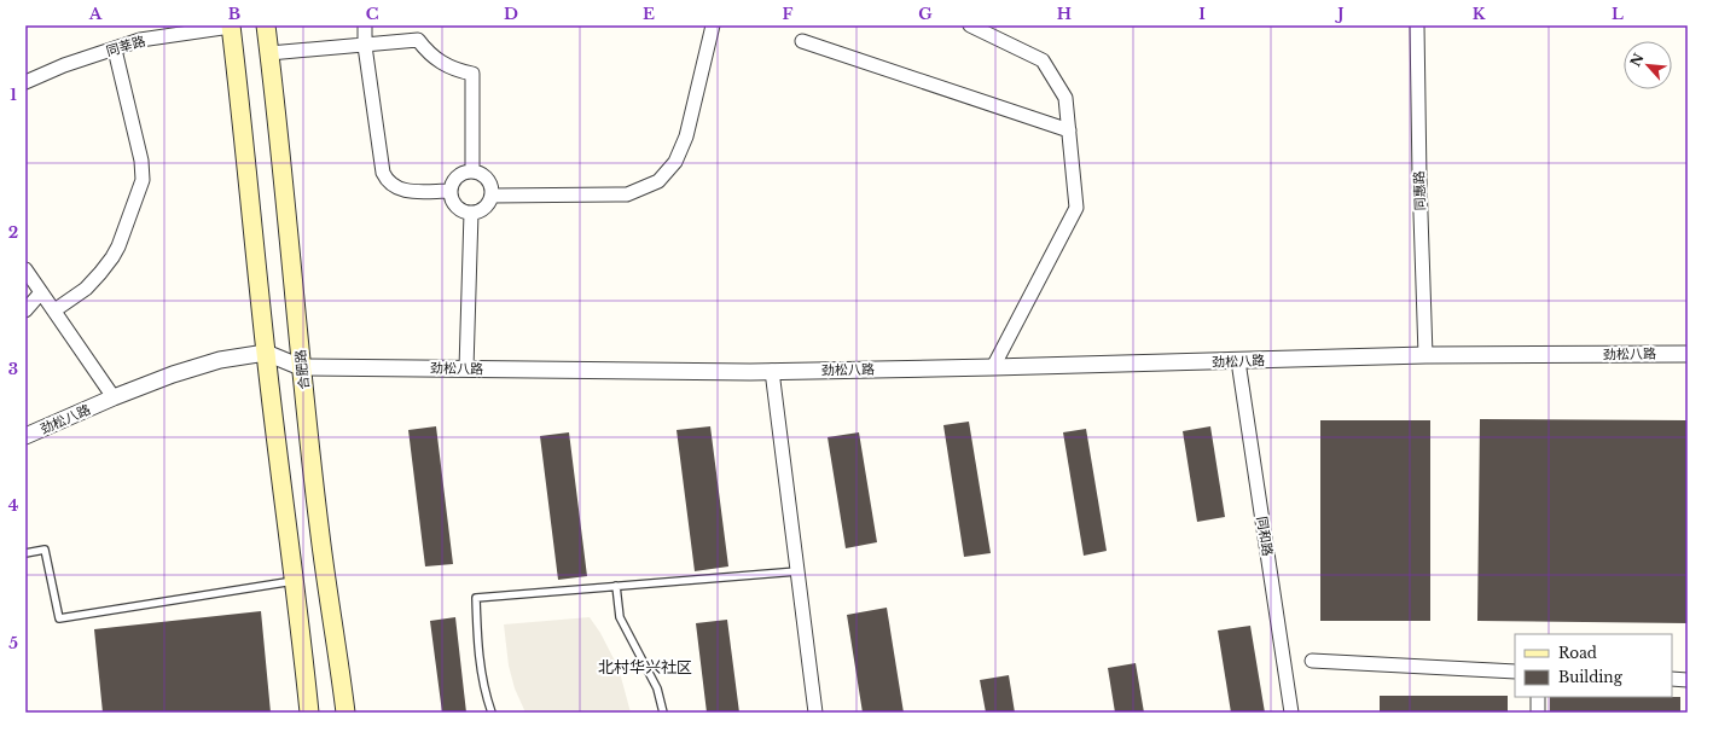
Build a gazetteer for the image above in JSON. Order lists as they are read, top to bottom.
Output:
{
  "streets": {
    "main road": ["合肥路"],
    "street": [
      "同莘路",
      "同惠路",
      "劲松八路",
      "同和路"
    ]
  },
  "crossings": [
    ["同惠路", "劲松八路"],
    ["劲松八路", "合肥路"],
    ["劲松八路", "同和路"]
  ],
  "districts": ["北村华兴社区"],
  "legend": ["Road", "Building"],
  "north": "top left",
  "grid": {
    "columns": [
      "A",
      "B",
      "C",
      "D",
      "E",
      "F",
      "G",
      "H",
      "I",
      "J",
      "K",
      "L"
    ],
    "rows": [
      "1",
      "2",
      "3",
      "4",
      "5"
    ]
  }
}
